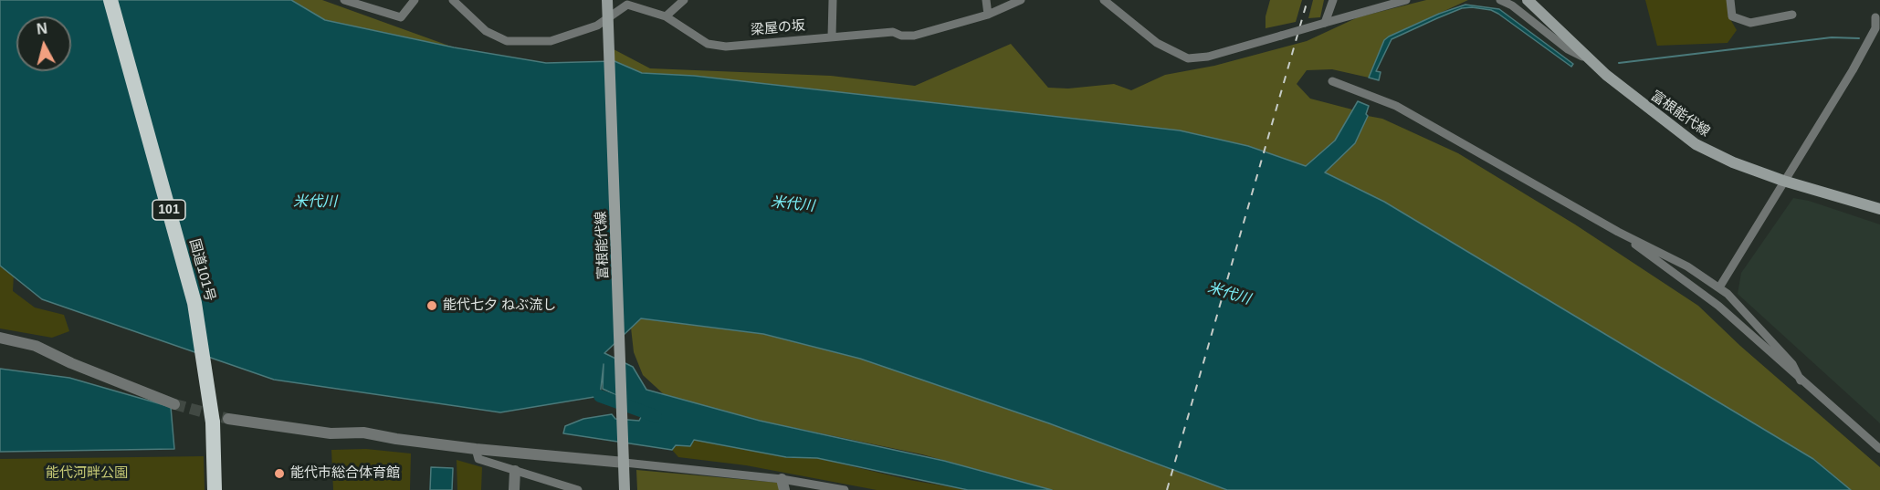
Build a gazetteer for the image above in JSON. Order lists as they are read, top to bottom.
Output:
{
  "streets": {
    "highway": ["101", "国道101号"],
    "main road": ["富根能代線"],
    "street": ["梁屋の坂"]
  },
  "water": ["米代川"],
  "parks": ["能代河畔公園"],
  "places": ["能代七夕 ねぶ流し", "能代市総合体育館"],
  "north": "top"
}
